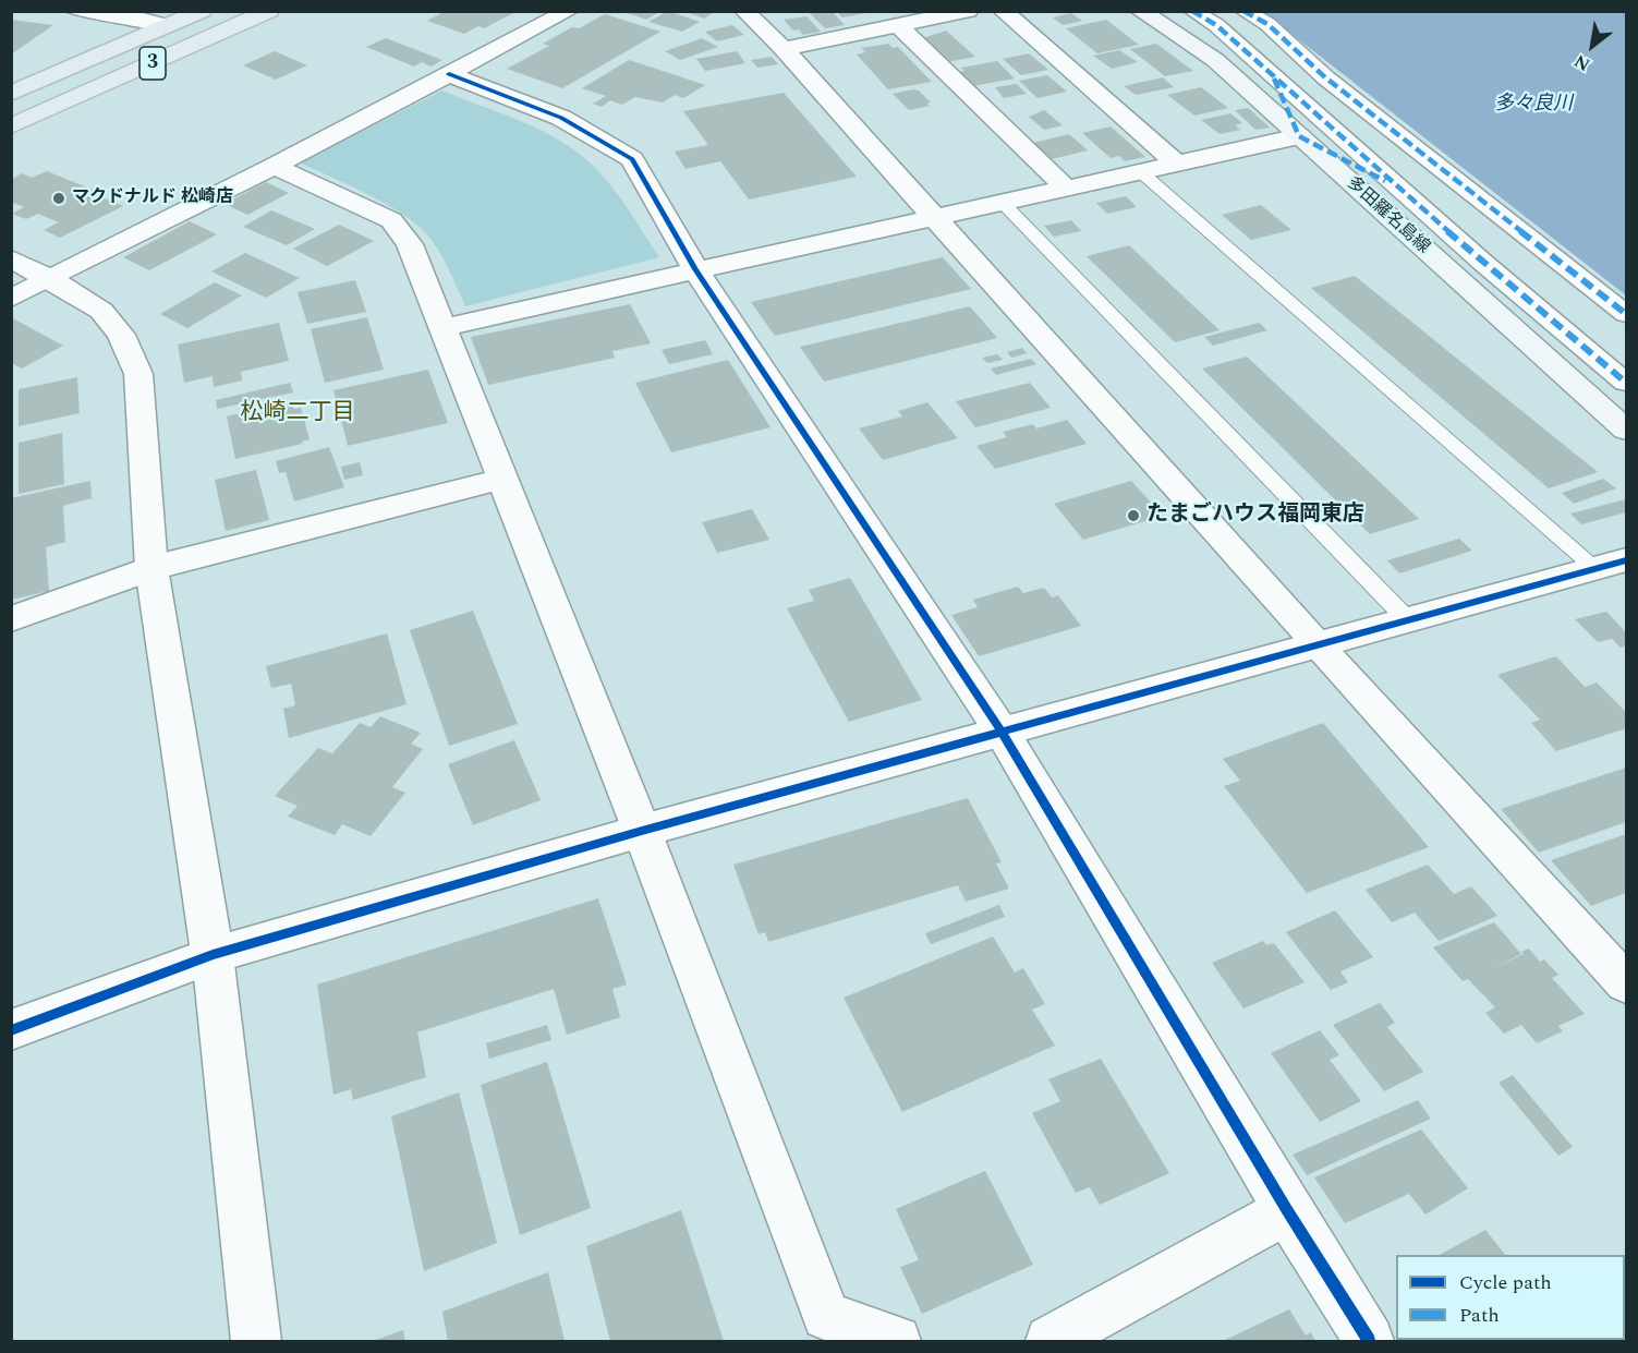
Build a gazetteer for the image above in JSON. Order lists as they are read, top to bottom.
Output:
{
  "streets": {
    "highway": ["3"],
    "main road": ["多田羅名島線"]
  },
  "districts": ["松崎二丁目"],
  "water": ["多々良川"],
  "places": ["マクドナルド 松崎店", "たまごハウス福岡東店"],
  "legend": ["Cycle path", "Path"],
  "north": "bottom left"
}
